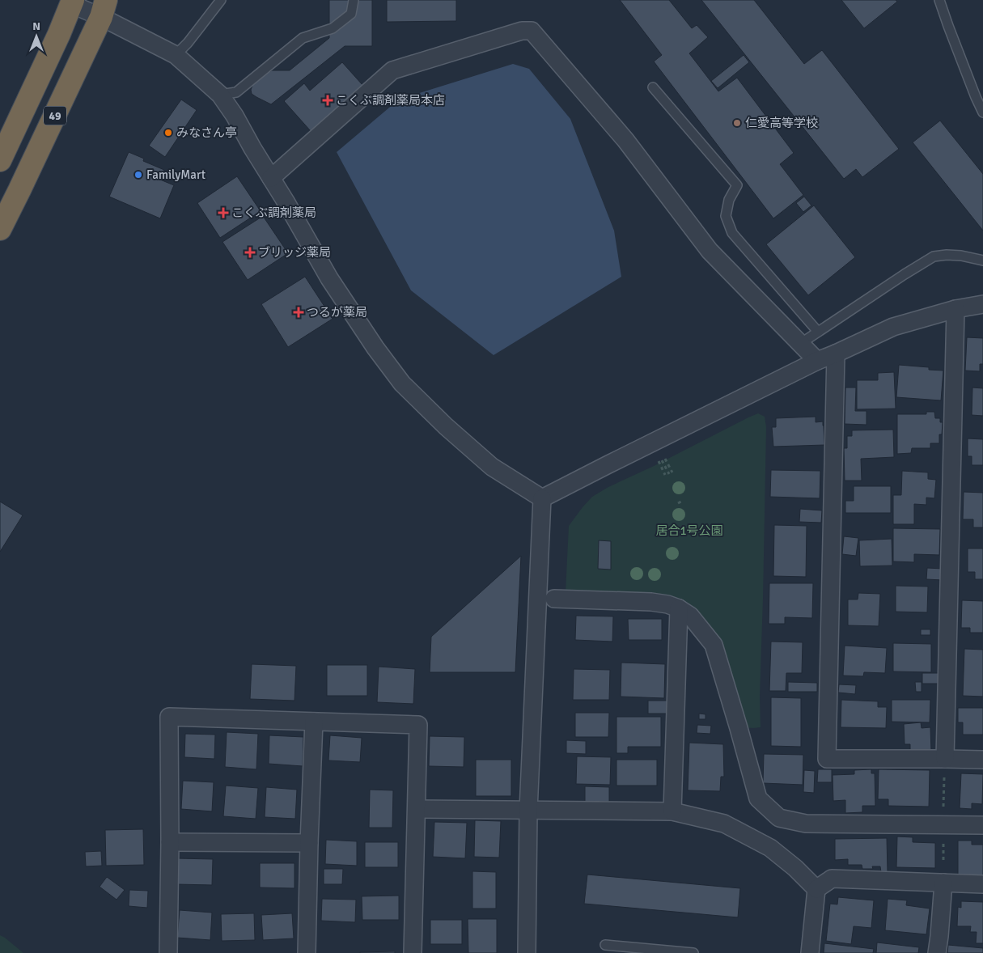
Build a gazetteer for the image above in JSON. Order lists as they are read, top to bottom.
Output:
{
  "streets": {
    "highway": ["49"]
  },
  "parks": ["居合1号公園"],
  "places": {
    "health": [
      "こくぶ調剤薬局本店",
      "こくぶ調剤薬局",
      "ブリッジ薬局",
      "つるが薬局"
    ],
    "other": ["仁愛高等学校", "みなさん亭", "FamilyMart"]
  },
  "north": "top"
}
